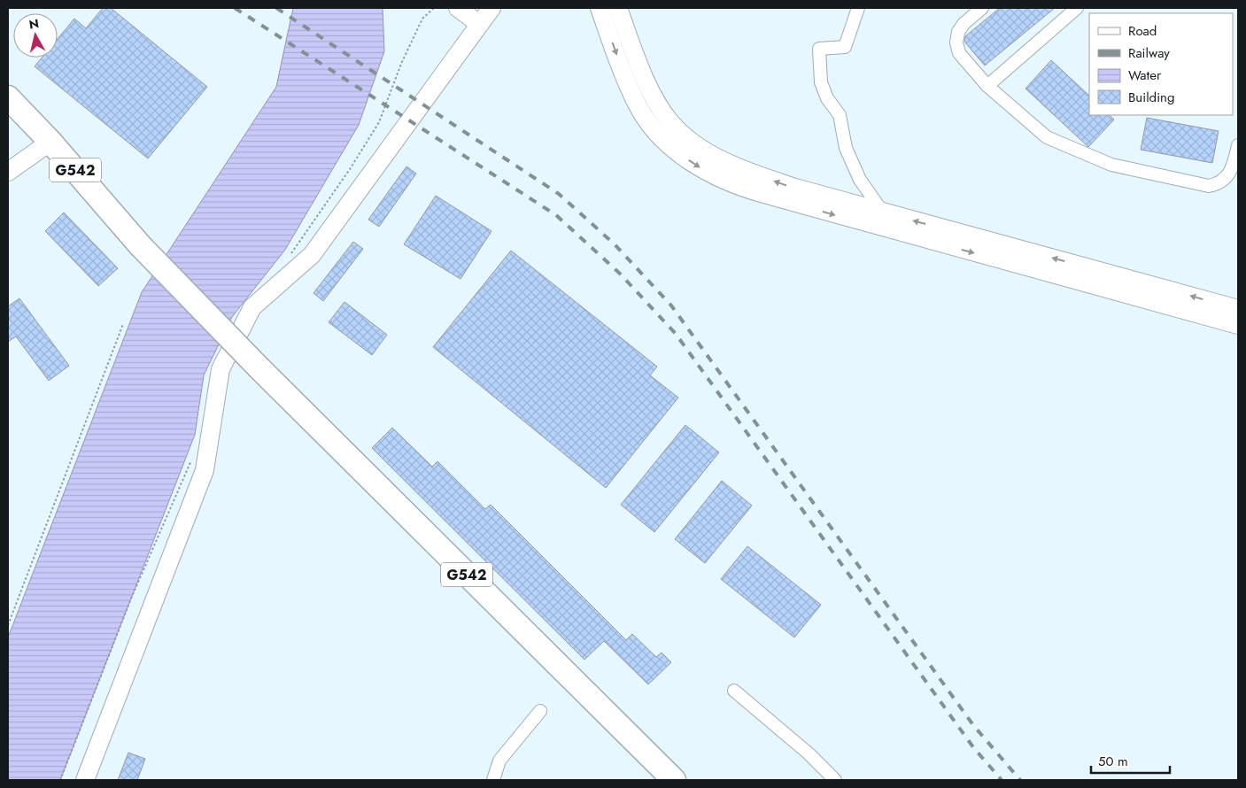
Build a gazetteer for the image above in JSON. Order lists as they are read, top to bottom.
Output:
{
  "streets": {
    "highway": ["G542"]
  },
  "legend": [
    "Road",
    "Railway",
    "Water",
    "Building"
  ],
  "scale_bar": "50 m",
  "north": "top"
}
